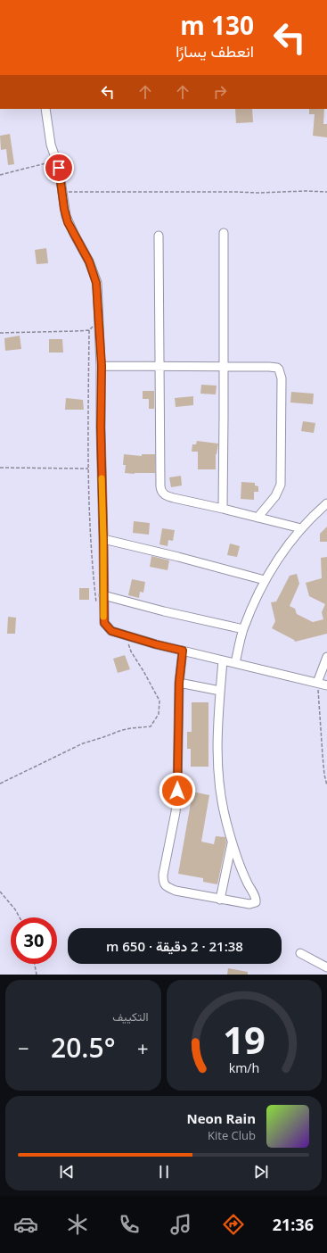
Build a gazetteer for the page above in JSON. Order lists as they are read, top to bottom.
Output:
{
  "page": {
    "turn": ["130 m", "انعطف يسارًا"],
    "limit": "30",
    "trip": "21:38 · 2 دقيقة · 650 m",
    "tile": "التكييف",
    "heat": ["−", "20.5°", "+"],
    "song": ["Neon Rain", "Kite Club"],
    "tabs": "21:36",
    "gauge": ["19", "km/h"]
  }
}
